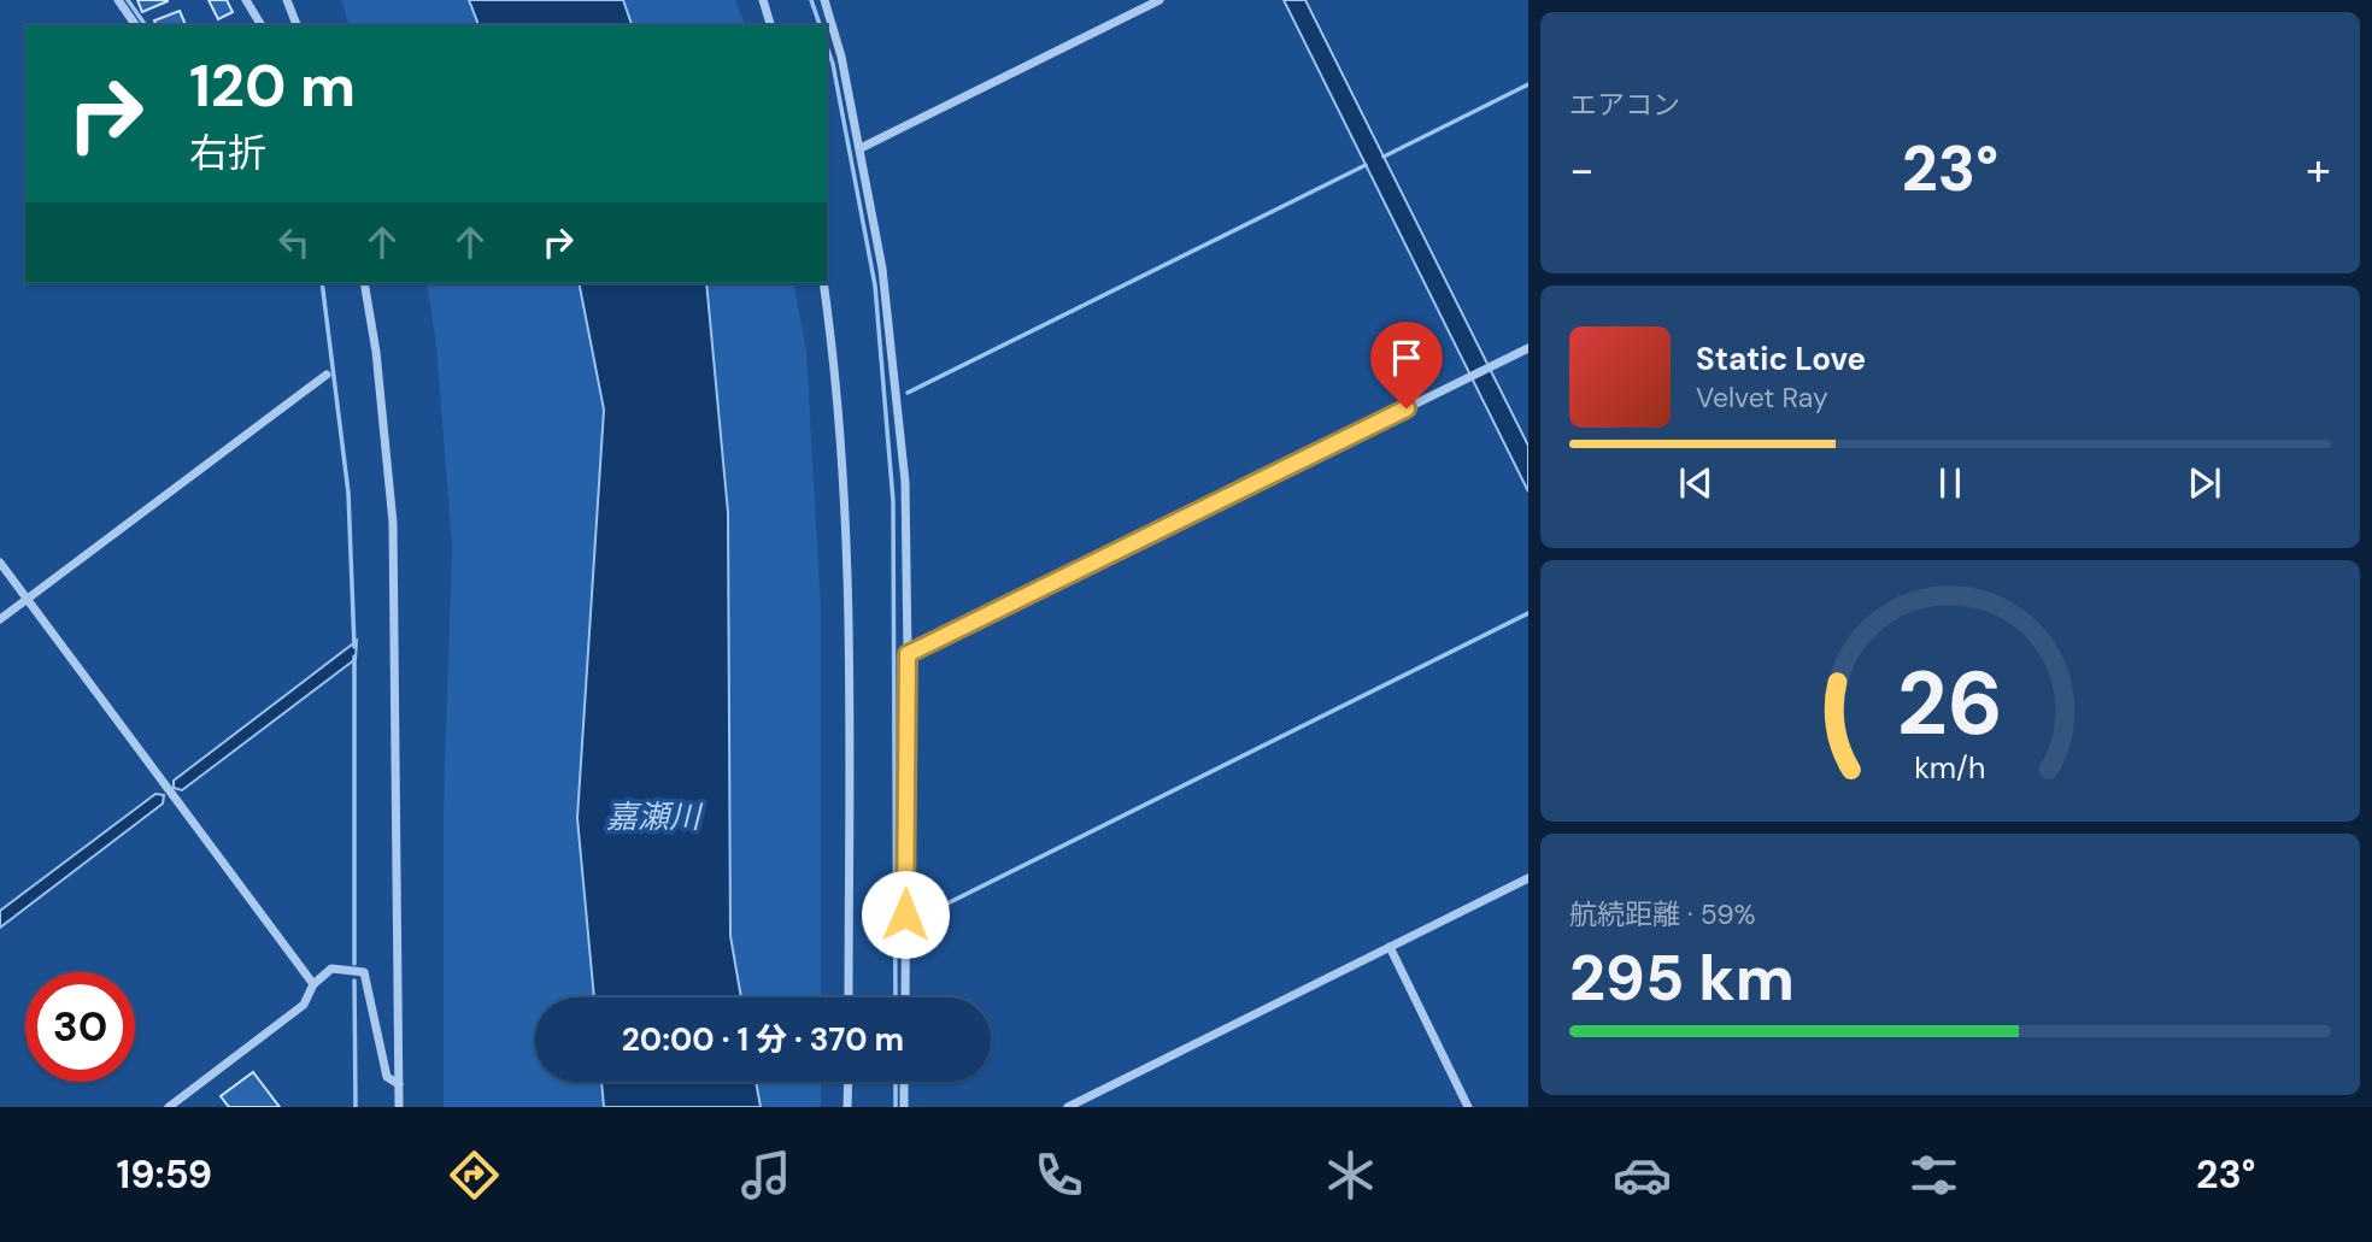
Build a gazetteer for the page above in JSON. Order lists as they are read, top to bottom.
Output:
{
  "water": ["嘉瀬川"],
  "page": {
    "tile": [
      "エアコン",
      ["航続距離 · 59%", "295 km"]
    ],
    "turn": ["120 m", "右折"],
    "heat": ["−", "23°", "+"],
    "song": ["Static Love", "Velvet Ray"],
    "limit": "30",
    "trip": "20:00 · 1 分 · 370 m",
    "tabs": ["19:59", "23°"],
    "gauge": ["26", "km/h"]
  }
}
